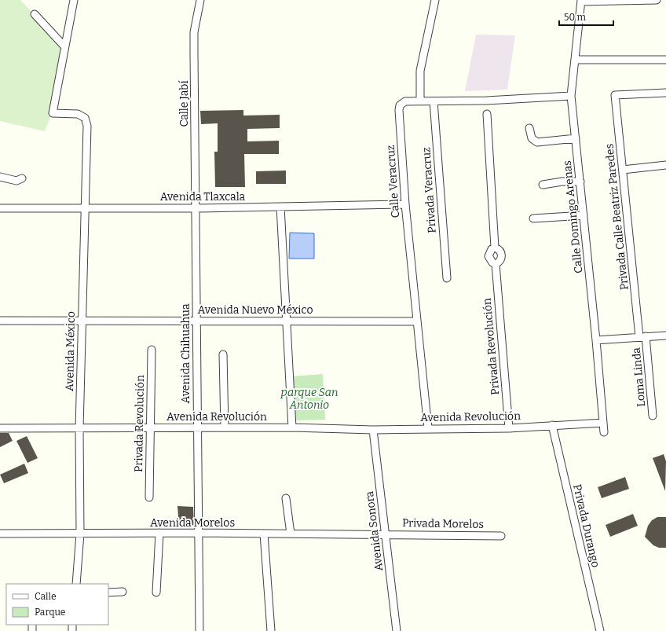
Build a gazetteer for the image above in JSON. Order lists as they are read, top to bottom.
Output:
{
  "streets": {
    "street": [
      "Calle Jabí",
      "Calle Veracruz",
      "Privada Veracruz",
      "Avenida Tlaxcala",
      "Calle Domingo Arenas",
      "Privada Calle Beatriz Paredes",
      "Avenida Nuevo México",
      "Privada Revolución",
      "Avenida México",
      "Avenida Chihuahua",
      "Loma Linda",
      "Avenida Revolución",
      "Avenida Morelos",
      "Privada Morelos",
      "Privada Durango",
      "Avenida Sonora"
    ]
  },
  "crossings": [
    ["Calle Jabí", "Avenida Tlaxcala"],
    ["Calle Jabí", "Avenida Chihuahua"],
    ["Calle Veracruz", "Privada Veracruz"],
    ["Calle Veracruz", "Avenida Tlaxcala"],
    ["Calle Veracruz", "Calle Domingo Arenas"],
    ["Calle Veracruz", "Avenida Nuevo México"],
    ["Calle Veracruz", "Avenida Revolución"],
    ["Avenida Tlaxcala", "Avenida México"],
    ["Avenida Tlaxcala", "Avenida Chihuahua"],
    ["Calle Domingo Arenas", "Avenida Revolución"],
    ["Privada Calle Beatriz Paredes", "Loma Linda"],
    ["Avenida Nuevo México", "Avenida México"],
    ["Avenida Nuevo México", "Avenida Chihuahua"],
    ["Privada Revolución", "Avenida Revolución"],
    ["Avenida México", "Avenida Revolución"],
    ["Avenida México", "Avenida Morelos"],
    ["Avenida Chihuahua", "Avenida Revolución"],
    ["Avenida Chihuahua", "Avenida Morelos"],
    ["Avenida Revolución", "Privada Durango"],
    ["Avenida Revolución", "Avenida Sonora"],
    ["Avenida Morelos", "Privada Morelos"],
    ["Avenida Morelos", "Avenida Sonora"],
    ["Privada Morelos", "Avenida Sonora"]
  ],
  "parks": ["parque San Antonio"],
  "legend": ["Calle", "Parque"],
  "scale_bar": "50 m"
}
